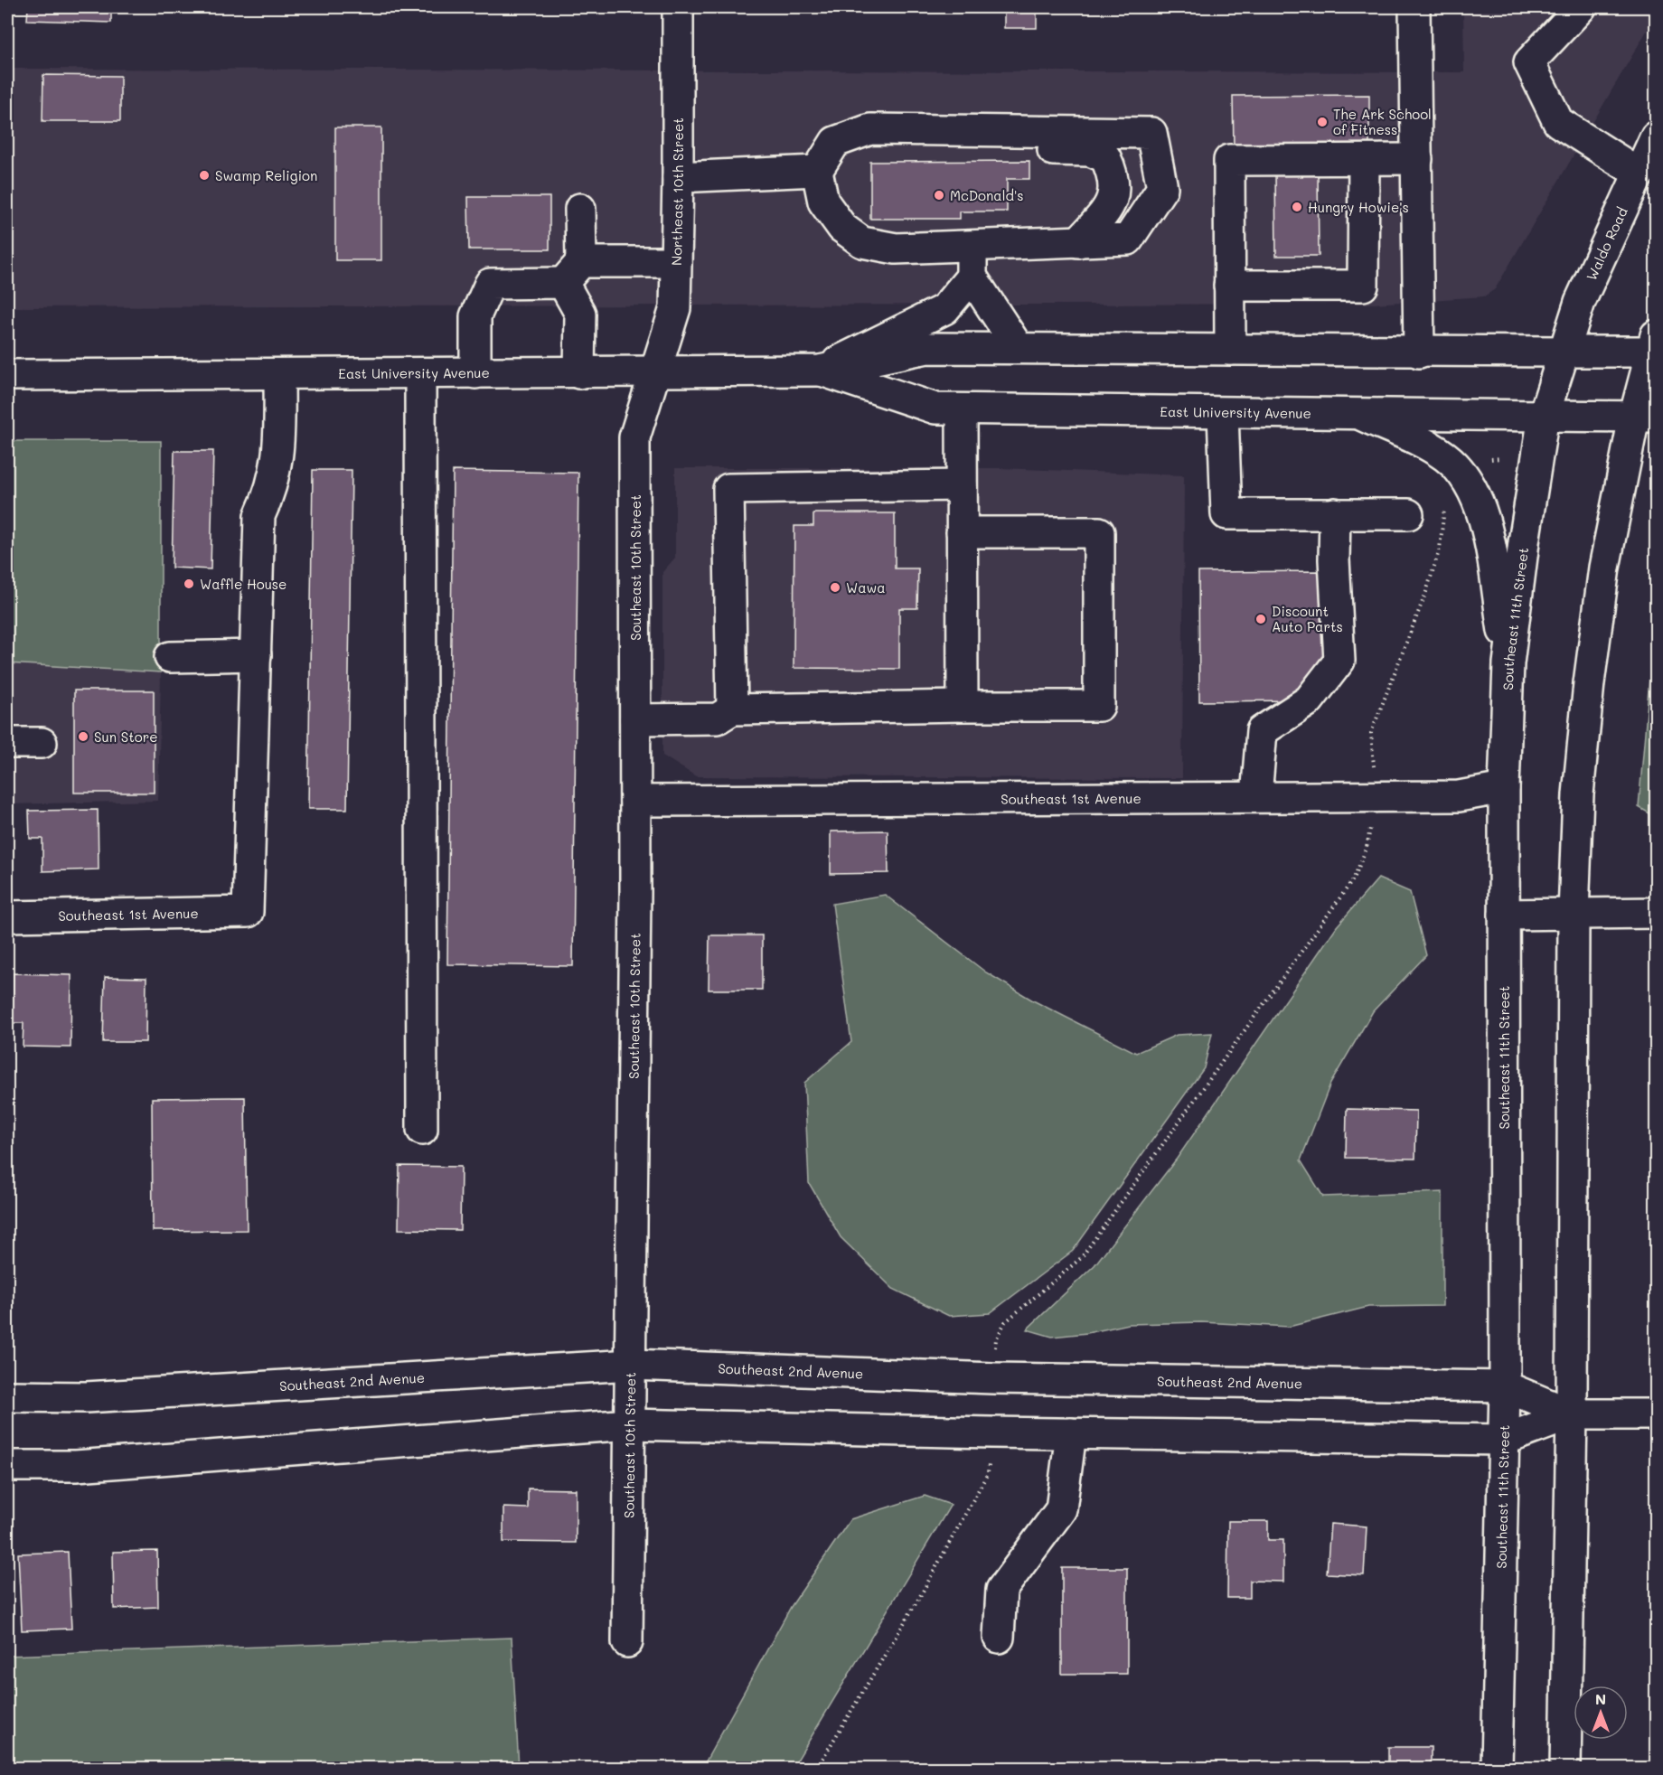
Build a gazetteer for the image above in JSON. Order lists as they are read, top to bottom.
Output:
{
  "streets": {
    "main road": [
      "Northeast 10th Street",
      "Waldo Road",
      "East University Avenue",
      "Southeast 10th Street",
      "Southeast 11th Street",
      "Southeast 1st Avenue",
      "Southeast 2nd Avenue"
    ]
  },
  "crossings": [
    ["Northeast 10th Street", "East University Avenue"],
    ["Northeast 10th Street", "Southeast 10th Street"],
    ["Waldo Road", "East University Avenue"],
    ["Waldo Road", "Southeast 11th Street"],
    ["East University Avenue", "Southeast 10th Street"],
    ["East University Avenue", "Southeast 11th Street"],
    ["Southeast 10th Street", "Southeast 1st Avenue"],
    ["Southeast 10th Street", "Southeast 2nd Avenue"],
    ["Southeast 11th Street", "Southeast 1st Avenue"],
    ["Southeast 11th Street", "Southeast 2nd Avenue"]
  ],
  "places": [
    "The Ark School of Fitness",
    "Swamp Religion",
    "McDonald's",
    "Hungry Howie's",
    "Waffle House",
    "Wawa",
    "Discount Auto Parts",
    "Sun Store"
  ],
  "north": "top"
}
